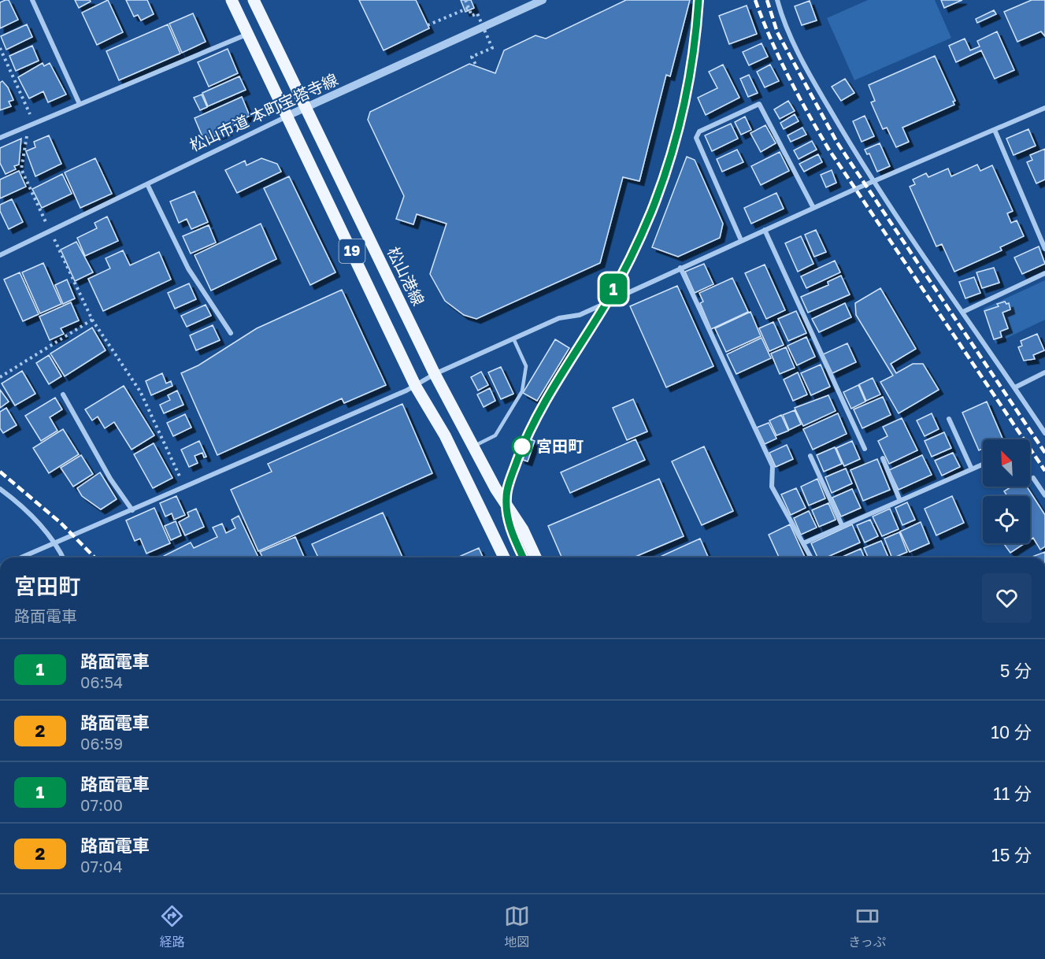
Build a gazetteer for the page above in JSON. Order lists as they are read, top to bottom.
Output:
{
  "streets": {
    "main road": ["19", "松山港線"],
    "street": ["松山市道 本町宝塔寺線"]
  },
  "crossings": [
    ["松山市道 本町宝塔寺線", "19"],
    ["松山市道 本町宝塔寺線", "松山港線"]
  ],
  "places": ["宮田町"],
  "lines": ["tram line 1"],
  "north": "top left",
  "page": {
    "on_map": "1",
    "heading": ["宮田町", "路面電車"],
    "list": [
      {
        "mark": "1",
        "name": "路面電車",
        "note": "06:54",
        "value": "5 分"
      },
      {
        "mark": "2",
        "name": "路面電車",
        "note": "06:59",
        "value": "10 分"
      },
      {
        "mark": "1",
        "name": "路面電車",
        "note": "07:00",
        "value": "11 分"
      },
      {
        "mark": "2",
        "name": "路面電車",
        "note": "07:04",
        "value": "15 分"
      }
    ],
    "tabs": ["経路", "地図", "きっぷ"]
  }
}
